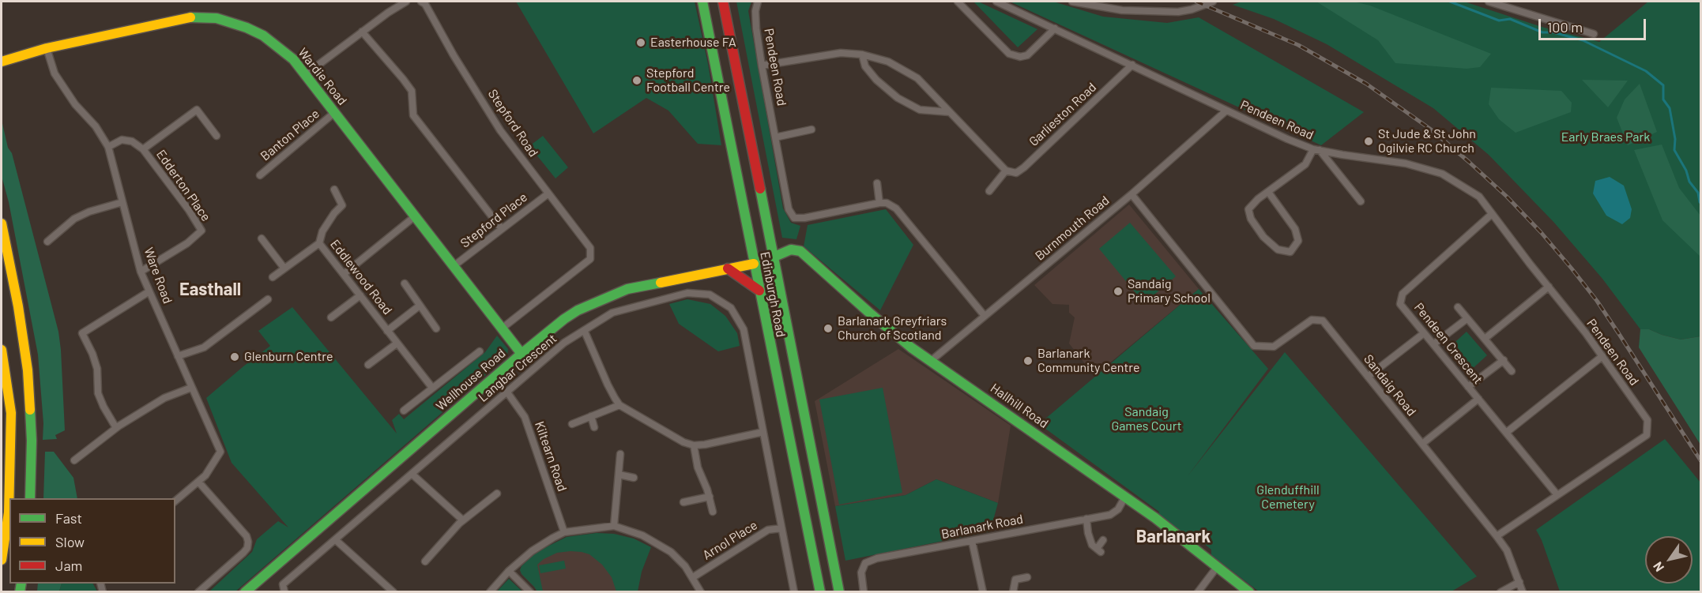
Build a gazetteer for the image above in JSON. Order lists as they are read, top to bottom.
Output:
{
  "streets": {
    "main road": [
      "Wardie Road",
      "Edinburgh Road",
      "Wellhouse Road",
      "Hallhill Road"
    ],
    "street": [
      "Pendeen Road",
      "Garlieston Road",
      "Stepford Road",
      "Banton Place",
      "Edderton Place",
      "Stepford Place",
      "Burnmouth Road",
      "Ware Road",
      "Eddlewood Road",
      "Pendeen Crescent",
      "Langbar Crescent",
      "Sandaig Road",
      "Kiltearn Road",
      "Barlanark Road",
      "Arnol Place"
    ]
  },
  "crossings": [
    ["Pendeen Road", "Garlieston Road"],
    ["Pendeen Road", "Burnmouth Road"],
    ["Pendeen Road", "Pendeen Crescent"],
    ["Wardie Road", "Stepford Road"],
    ["Wardie Road", "Banton Place"],
    ["Wardie Road", "Stepford Place"],
    ["Wardie Road", "Ware Road"],
    ["Wardie Road", "Wellhouse Road"],
    ["Stepford Road", "Stepford Place"],
    ["Edderton Place", "Ware Road"],
    ["Burnmouth Road", "Sandaig Road"],
    ["Burnmouth Road", "Hallhill Road"],
    ["Edinburgh Road", "Wellhouse Road"],
    ["Edinburgh Road", "Hallhill Road"],
    ["Langbar Crescent", "Kiltearn Road"],
    ["Langbar Crescent", "Arnol Place"],
    ["Wellhouse Road", "Hallhill Road"],
    ["Hallhill Road", "Barlanark Road"]
  ],
  "districts": ["Easthall", "Barlanark"],
  "parks": ["Early Braes Park", "Sandaig Games Court", "Glenduffhill Cemetery"],
  "places": [
    "Easterhouse FA",
    "Stepford Football Centre",
    "St Jude & St John Ogilvie RC Church",
    "Sandaig Primary School",
    "Barlanark Greyfriars Church of Scotland",
    "Glenburn Centre",
    "Barlanark Community Centre"
  ],
  "legend": ["Fast", "Slow", "Jam"],
  "scale_bar": "100 m",
  "north": "bottom left"
}
